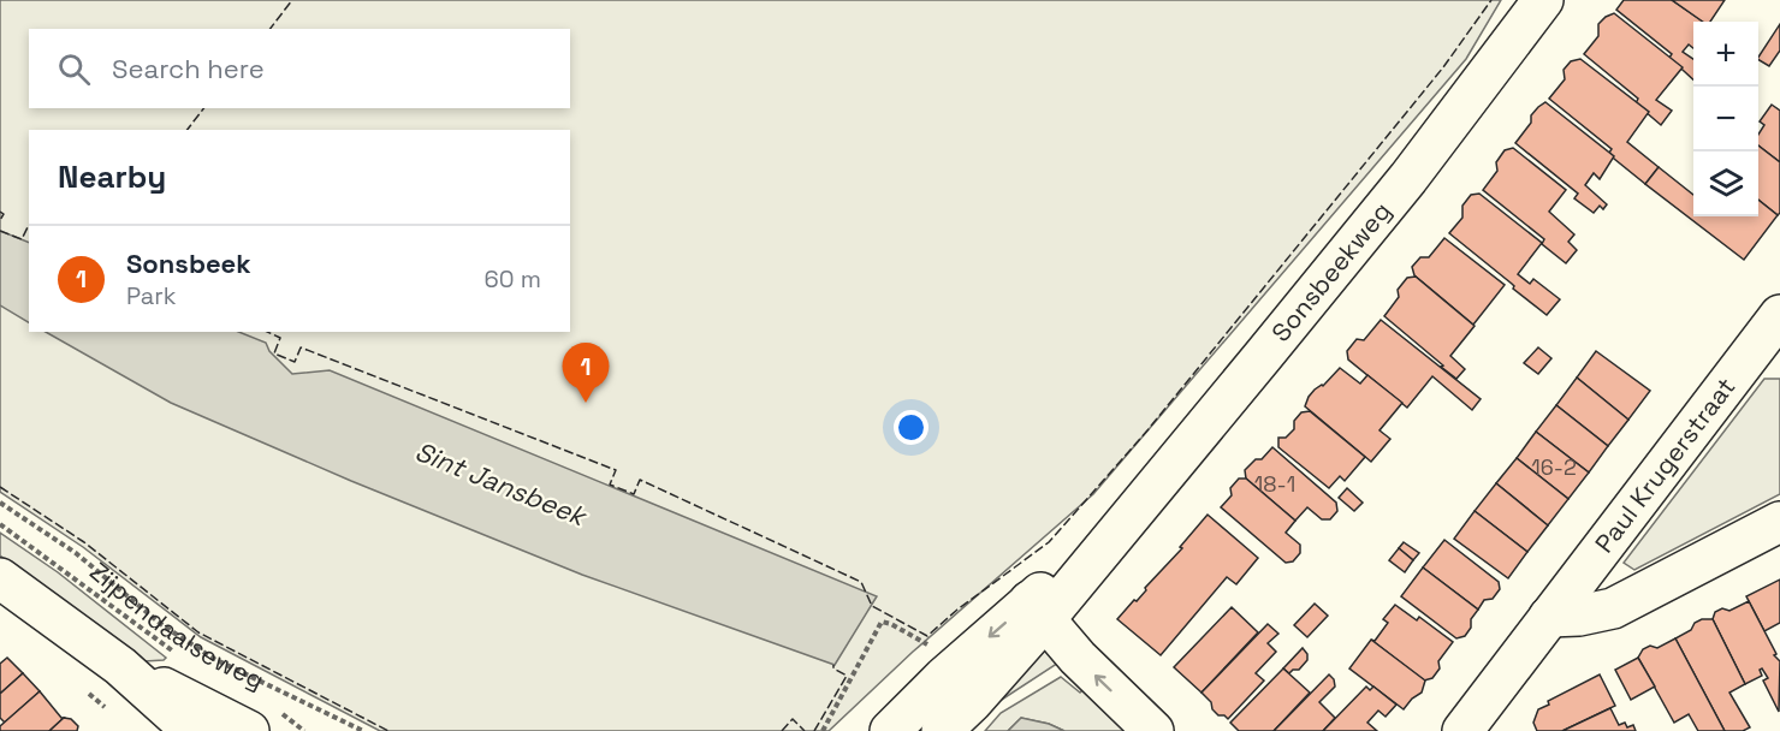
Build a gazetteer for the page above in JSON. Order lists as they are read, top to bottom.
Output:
{
  "streets": {
    "main road": ["Sonsbeekweg", "Paul Krugerstraat", "Zijpendaalseweg"]
  },
  "water": ["Sint Jansbeek"],
  "house_numbers": ["16-2", "18-1"],
  "page": {
    "map_buttons": ["+", "−"],
    "search": "Search here",
    "heading": "Nearby",
    "list": [
      {
        "mark": "1",
        "name": "Sonsbeek",
        "note": "Park",
        "value": "60 m"
      }
    ],
    "pins": "1"
  }
}
